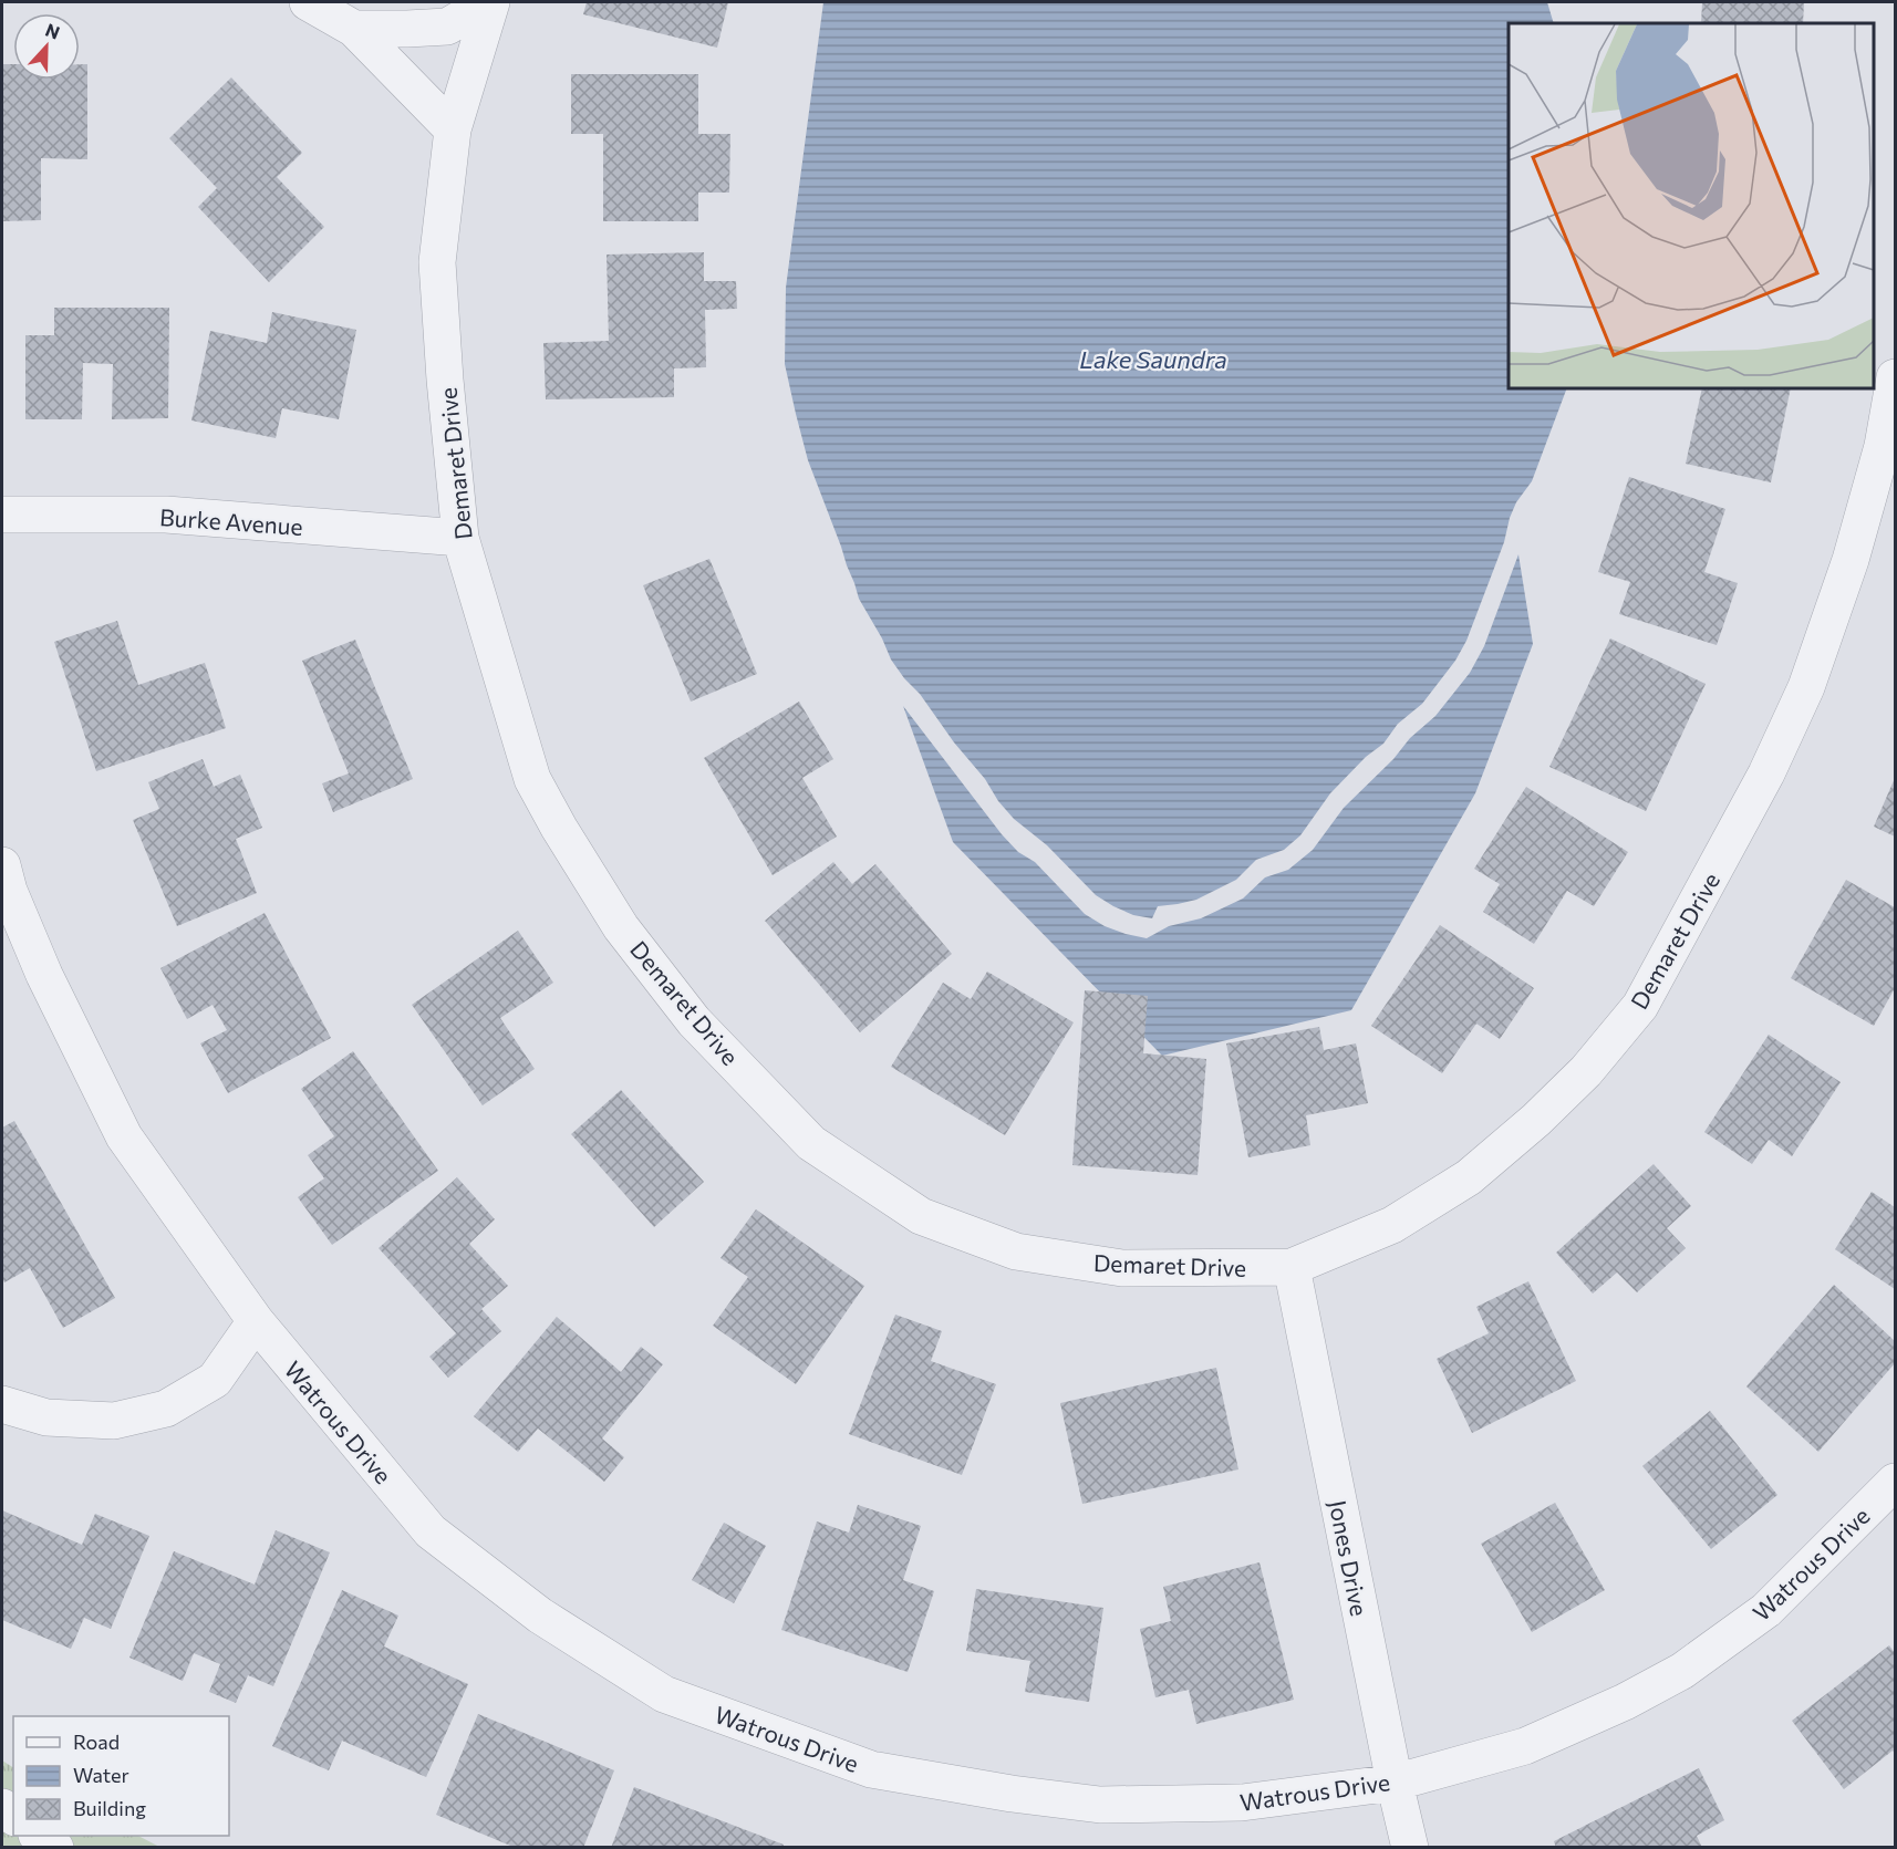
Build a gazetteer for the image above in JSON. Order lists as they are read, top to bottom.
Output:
{
  "streets": {
    "street": [
      "Demaret Drive",
      "Burke Avenue",
      "Watrous Drive",
      "Jones Drive"
    ]
  },
  "crossings": [
    ["Demaret Drive", "Burke Avenue"],
    ["Demaret Drive", "Jones Drive"],
    ["Watrous Drive", "Jones Drive"]
  ],
  "water": ["Lake Saundra"],
  "legend": ["Road", "Water", "Building"],
  "north": "top"
}
